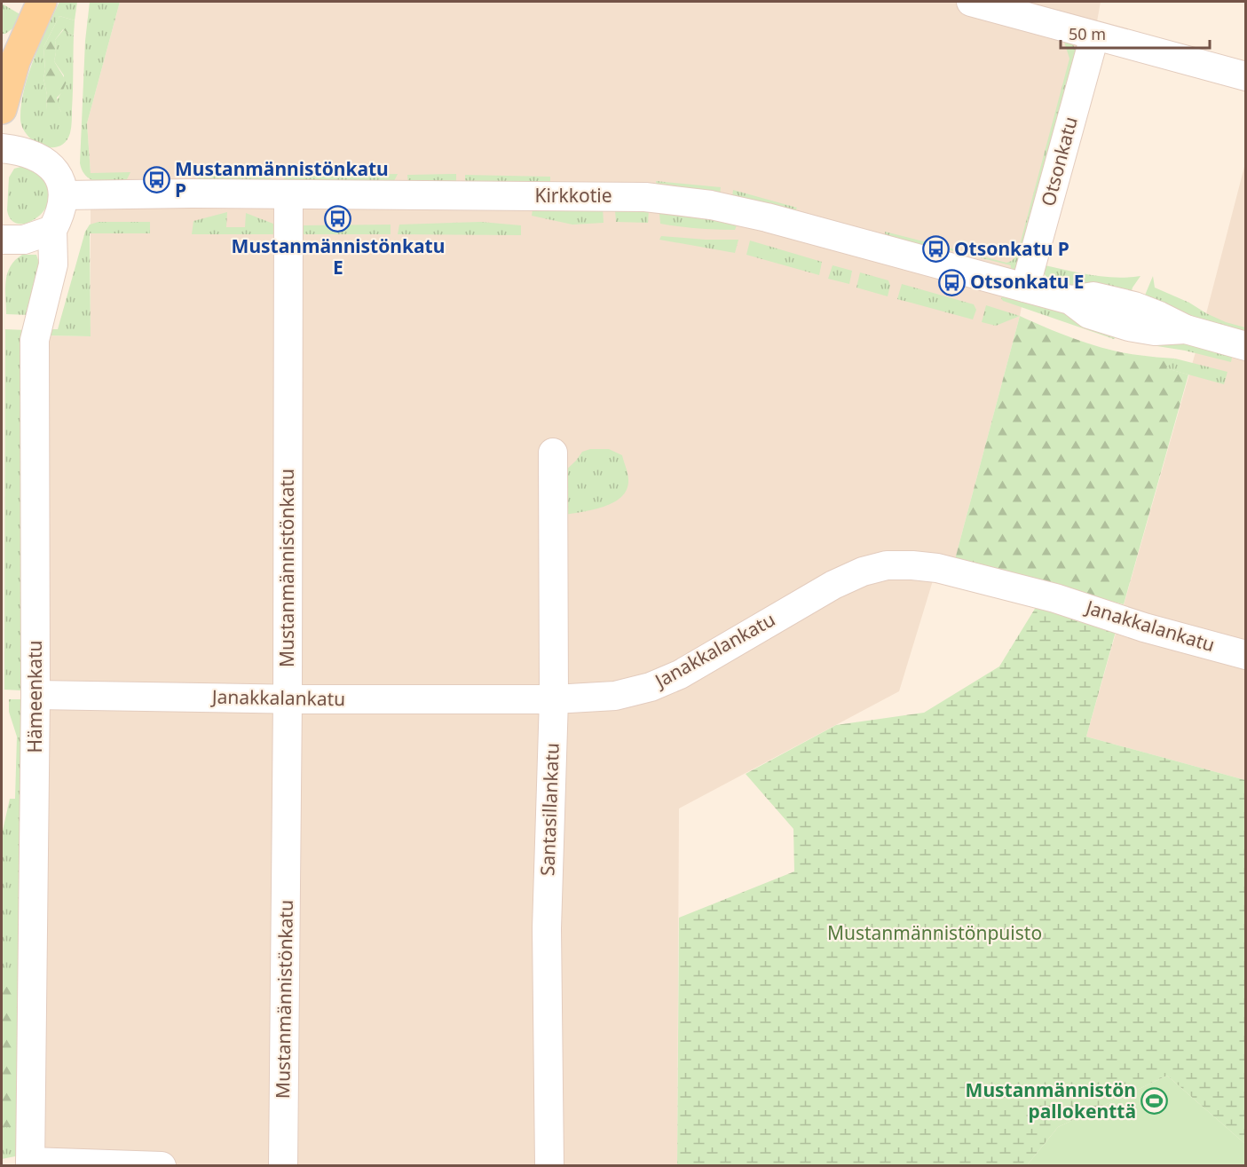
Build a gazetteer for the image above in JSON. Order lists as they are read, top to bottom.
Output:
{
  "streets": {
    "street": [
      "Otsonkatu",
      "Kirkkotie",
      "Mustanmännistönkatu",
      "Janakkalankatu",
      "Hämeenkatu",
      "Santasillankatu"
    ]
  },
  "crossings": [
    ["Otsonkatu", "Kirkkotie"],
    ["Kirkkotie", "Mustanmännistönkatu"],
    ["Kirkkotie", "Hämeenkatu"],
    ["Mustanmännistönkatu", "Janakkalankatu"],
    ["Janakkalankatu", "Hämeenkatu"],
    ["Janakkalankatu", "Santasillankatu"]
  ],
  "parks": ["Mustanmännistönpuisto"],
  "places": {
    "bus stop": [
      "Mustanmännistönkatu P",
      "Mustanmännistönkatu E",
      "Otsonkatu P",
      "Otsonkatu E"
    ],
    "sports": ["Mustanmännistön pallokenttä"]
  },
  "scale_bar": "50 m"
}
